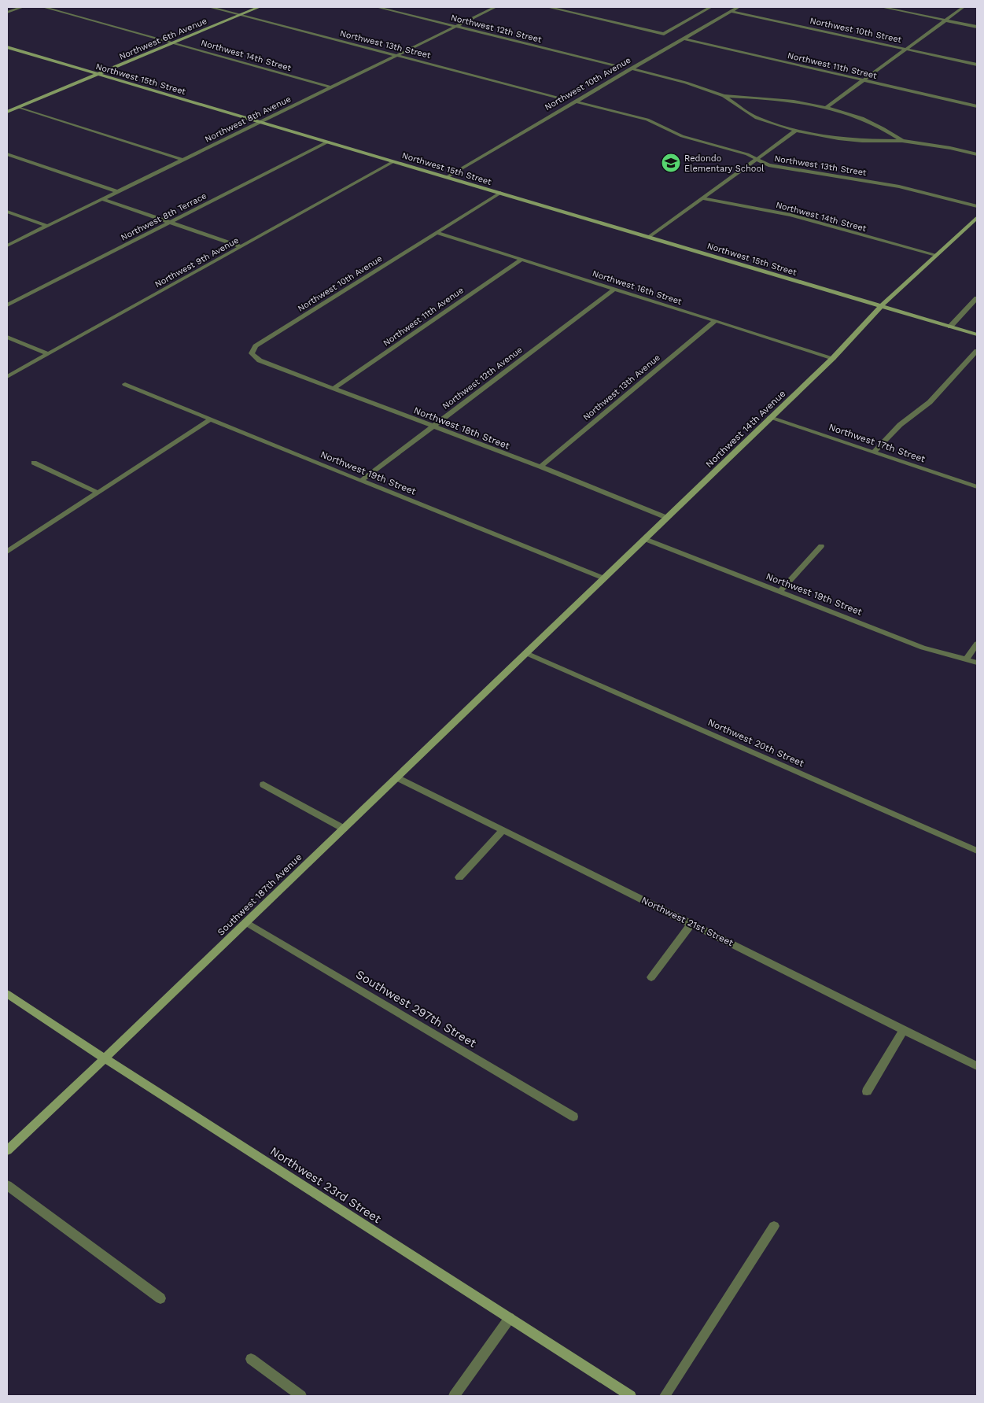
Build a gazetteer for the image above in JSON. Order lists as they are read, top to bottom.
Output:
{
  "streets": {
    "street": [
      "Northwest 12th Street",
      "Northwest 10th Street",
      "Northwest 6th Avenue",
      "Northwest 13th Street",
      "Northwest 14th Street",
      "Northwest 11th Street",
      "Northwest 15th Street",
      "Northwest 10th Avenue",
      "Northwest 8th Avenue",
      "Northwest 8th Terrace",
      "Northwest 9th Avenue",
      "Northwest 16th Street",
      "Northwest 11th Avenue",
      "Northwest 12th Avenue",
      "Northwest 13th Avenue",
      "Northwest 18th Street",
      "Northwest 14th Avenue",
      "Northwest 17th Street",
      "Northwest 19th Street",
      "Northwest 20th Street",
      "Southwest 187th Avenue",
      "Northwest 21st Street",
      "Southwest 297th Street",
      "Northwest 23rd Street"
    ]
  },
  "crossings": [
    ["Northwest 12th Street", "Northwest 8th Avenue"],
    ["Northwest 10th Street", "Northwest 10th Avenue"],
    ["Northwest 6th Avenue", "Northwest 13th Street"],
    ["Northwest 6th Avenue", "Northwest 14th Street"],
    ["Northwest 6th Avenue", "Northwest 15th Street"],
    ["Northwest 13th Street", "Northwest 10th Avenue"],
    ["Northwest 13th Street", "Northwest 8th Avenue"],
    ["Northwest 14th Street", "Northwest 8th Avenue"],
    ["Northwest 14th Street", "Northwest 14th Avenue"],
    ["Northwest 11th Street", "Northwest 10th Avenue"],
    ["Northwest 15th Street", "Northwest 10th Avenue"],
    ["Northwest 15th Street", "Northwest 8th Avenue"],
    ["Northwest 15th Street", "Northwest 8th Terrace"],
    ["Northwest 15th Street", "Northwest 9th Avenue"],
    ["Northwest 15th Street", "Northwest 14th Avenue"],
    ["Northwest 10th Avenue", "Northwest 16th Street"],
    ["Northwest 10th Avenue", "Northwest 18th Street"],
    ["Northwest 16th Street", "Northwest 11th Avenue"],
    ["Northwest 16th Street", "Northwest 12th Avenue"],
    ["Northwest 16th Street", "Northwest 13th Avenue"],
    ["Northwest 16th Street", "Northwest 14th Avenue"],
    ["Northwest 11th Avenue", "Northwest 18th Street"],
    ["Northwest 12th Avenue", "Northwest 18th Street"],
    ["Northwest 12th Avenue", "Northwest 19th Street"],
    ["Northwest 13th Avenue", "Northwest 18th Street"],
    ["Northwest 18th Street", "Northwest 14th Avenue"],
    ["Northwest 14th Avenue", "Northwest 17th Street"],
    ["Northwest 14th Avenue", "Northwest 19th Street"],
    ["Northwest 14th Avenue", "Northwest 20th Street"],
    ["Northwest 14th Avenue", "Southwest 187th Avenue"],
    ["Northwest 20th Street", "Southwest 187th Avenue"],
    ["Southwest 187th Avenue", "Northwest 21st Street"],
    ["Southwest 187th Avenue", "Southwest 297th Street"],
    ["Southwest 187th Avenue", "Northwest 23rd Street"]
  ],
  "places": {
    "school or university": ["Redondo Elementary School"]
  }
}
